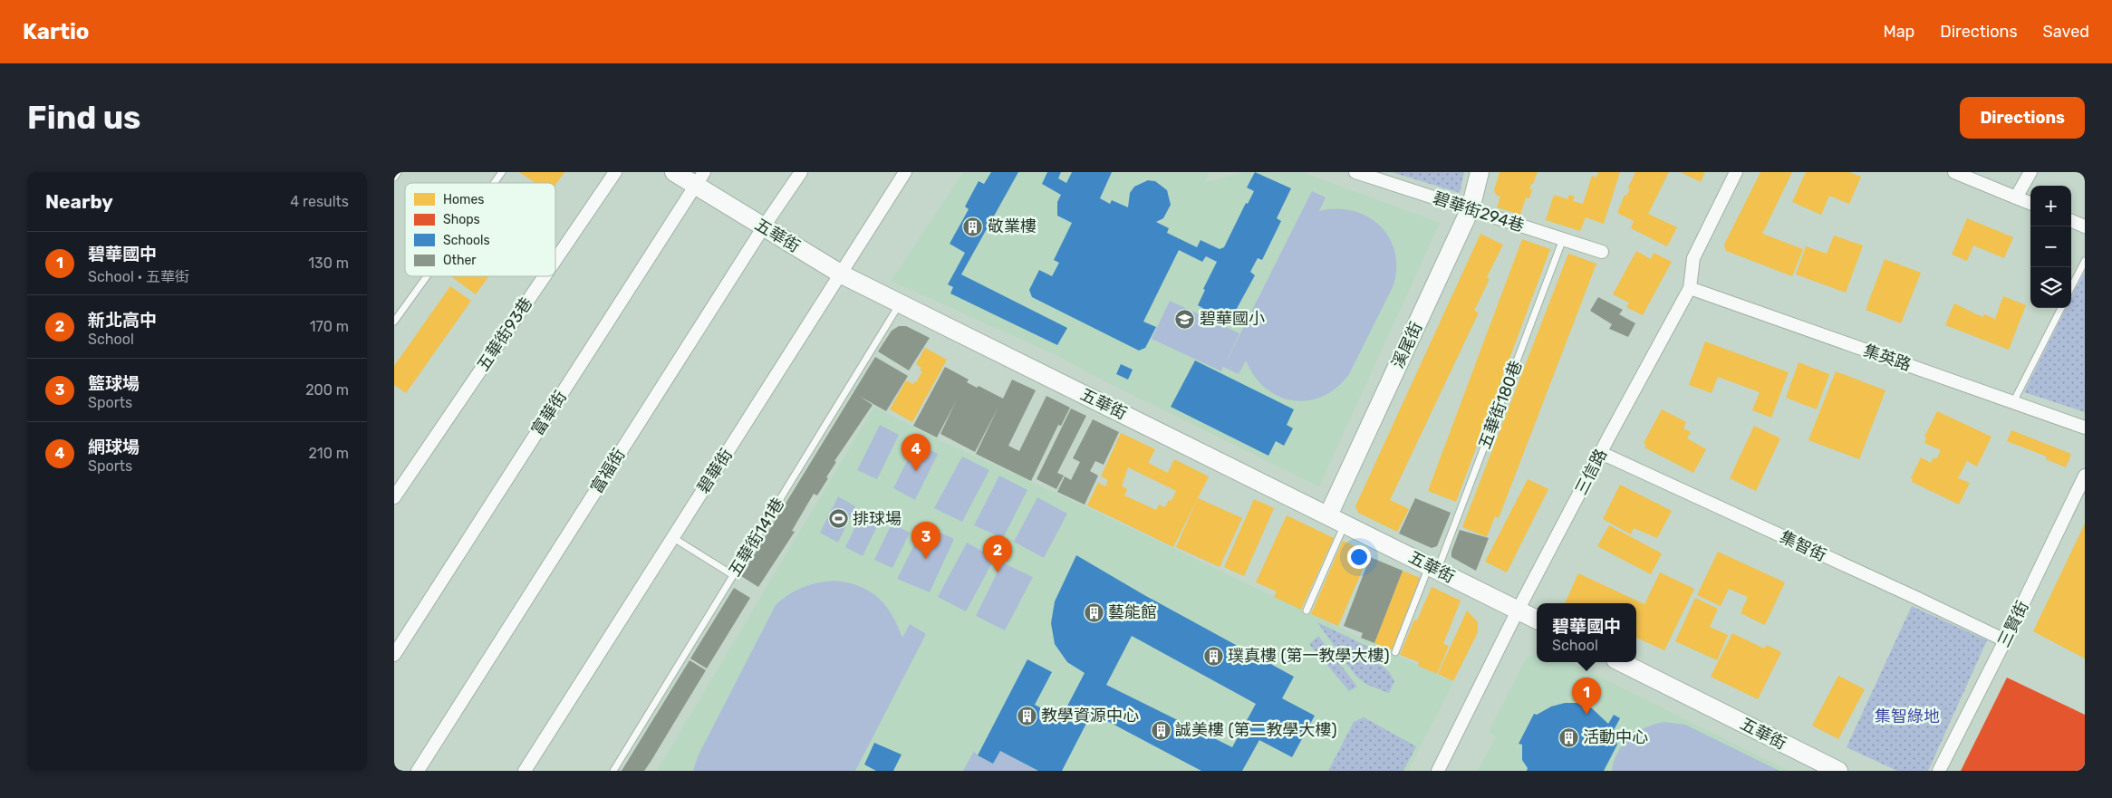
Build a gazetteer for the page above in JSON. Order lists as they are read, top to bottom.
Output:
{
  "streets": {
    "street": [
      "碧華街294巷",
      "五華街",
      "五華街93巷",
      "溪尾街",
      "集英路",
      "富華街",
      "富福街",
      "碧華街",
      "三信路",
      "集智街",
      "三賢街"
    ],
    "lane": ["五華街180巷", "五華街141巷"]
  },
  "crossings": [
    ["碧華街294巷", "溪尾街"],
    ["碧華街294巷", "五華街180巷"],
    ["五華街", "溪尾街"],
    ["五華街", "五華街180巷"],
    ["五華街", "富華街"],
    ["五華街", "富福街"],
    ["五華街", "碧華街"],
    ["五華街", "三信路"],
    ["五華街", "五華街141巷"],
    ["集英路", "三信路"],
    ["三信路", "集智街"],
    ["集智街", "三賢街"]
  ],
  "parks": ["集智綠地"],
  "places": {
    "building": [
      "敬業樓",
      "藝能館",
      "璞真樓 (第一教學大樓)",
      "教學資源中心",
      "誠美樓 (第二教學大樓)",
      "活動中心"
    ],
    "school or university": ["碧華國小"],
    "sports": ["排球場"]
  },
  "legend": [
    "Homes",
    "Shops",
    "Schools",
    "Other"
  ],
  "page": {
    "header": "Kartio",
    "nav": ["Map", "Directions", "Saved"],
    "buttons": "Directions",
    "title": "Find us",
    "heading": ["Nearby", "4 results"],
    "map_buttons": ["+", "−"],
    "list": [
      {
        "mark": "1",
        "name": "碧華國中",
        "note": "School · 五華街",
        "value": "130 m"
      },
      {
        "mark": "2",
        "name": "新北高中",
        "note": "School",
        "value": "170 m"
      },
      {
        "mark": "3",
        "name": "籃球場",
        "note": "Sports",
        "value": "200 m"
      },
      {
        "mark": "4",
        "name": "網球場",
        "note": "Sports",
        "value": "210 m"
      }
    ],
    "pins": [
      "4",
      "3",
      "2",
      "1"
    ],
    "popup": ["碧華國中", "School"]
  }
}
